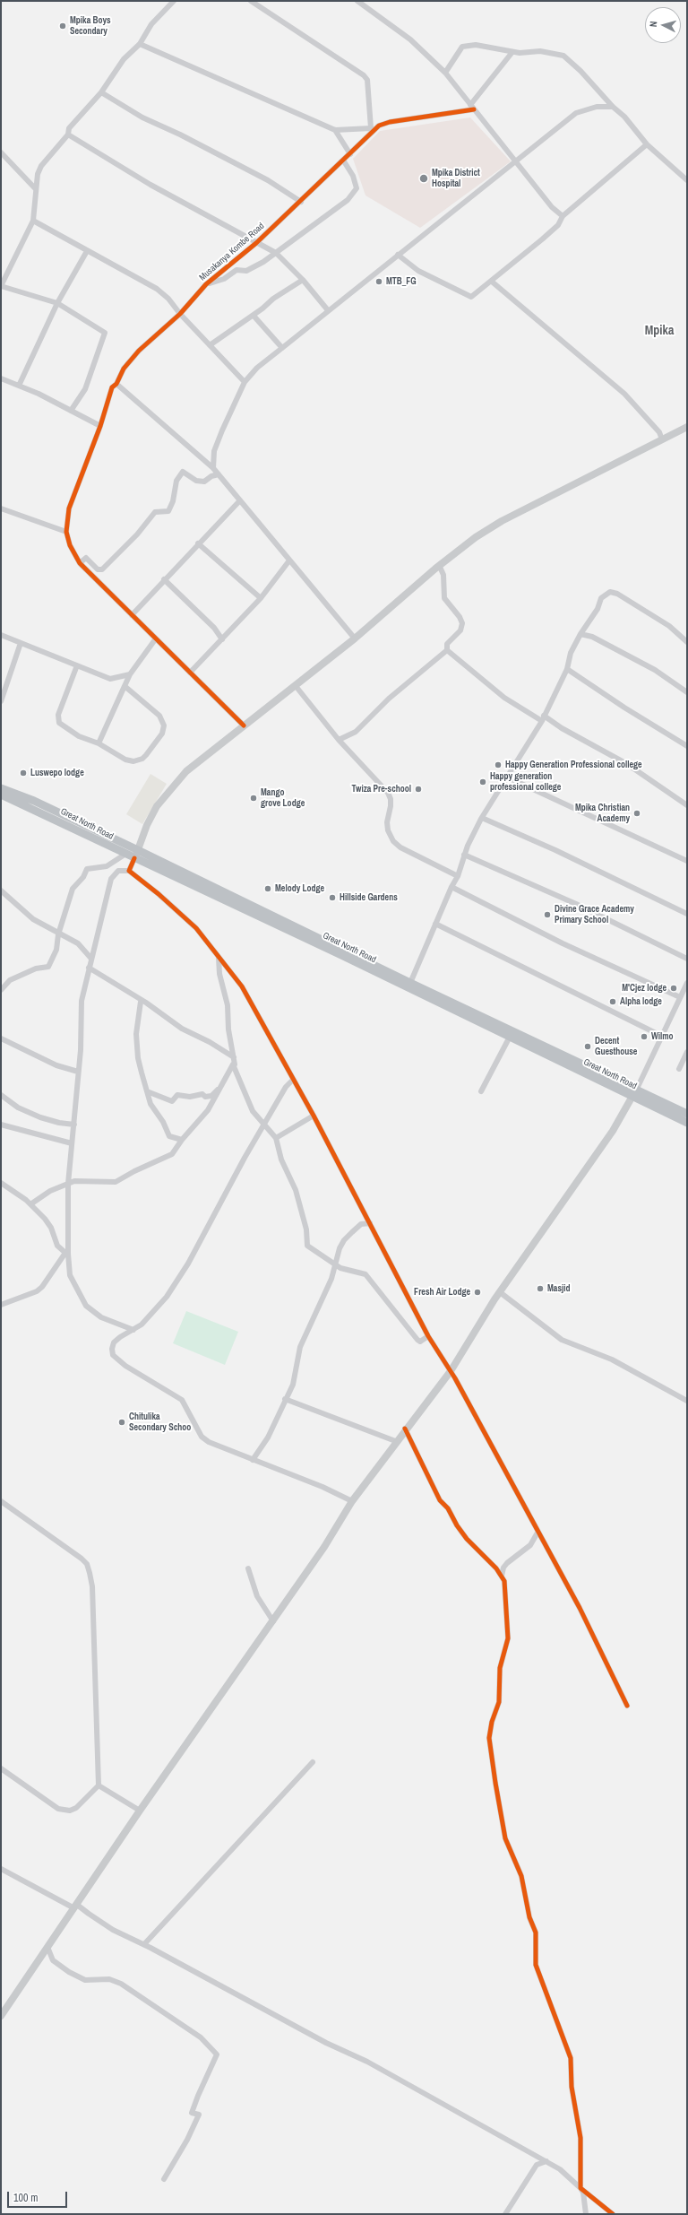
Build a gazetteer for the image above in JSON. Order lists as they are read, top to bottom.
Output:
{
  "streets": {
    "highway": ["Great North Road"],
    "street": ["Musakanya Kombe Road"]
  },
  "districts": ["Mpika"],
  "places": [
    "Mpika Boys Secondary",
    "Mpika District Hospital",
    "MTB_FG",
    "Happy Generation Professional college",
    "Luswepo lodge",
    "Happy generation professional college",
    "Twiza Pre-school",
    "Mango grove Lodge",
    "Mpika Christian Academy",
    "Melody Lodge",
    "Hillside Gardens",
    "Divine Grace Academy Primary School",
    "M'Cjez lodge",
    "Alpha lodge",
    "Wilmo",
    "Decent Guesthouse",
    "Masjid",
    "Fresh Air Lodge",
    "Chitulika Secondary Schoo"
  ],
  "scale_bar": "100 m",
  "north": "left"
}
